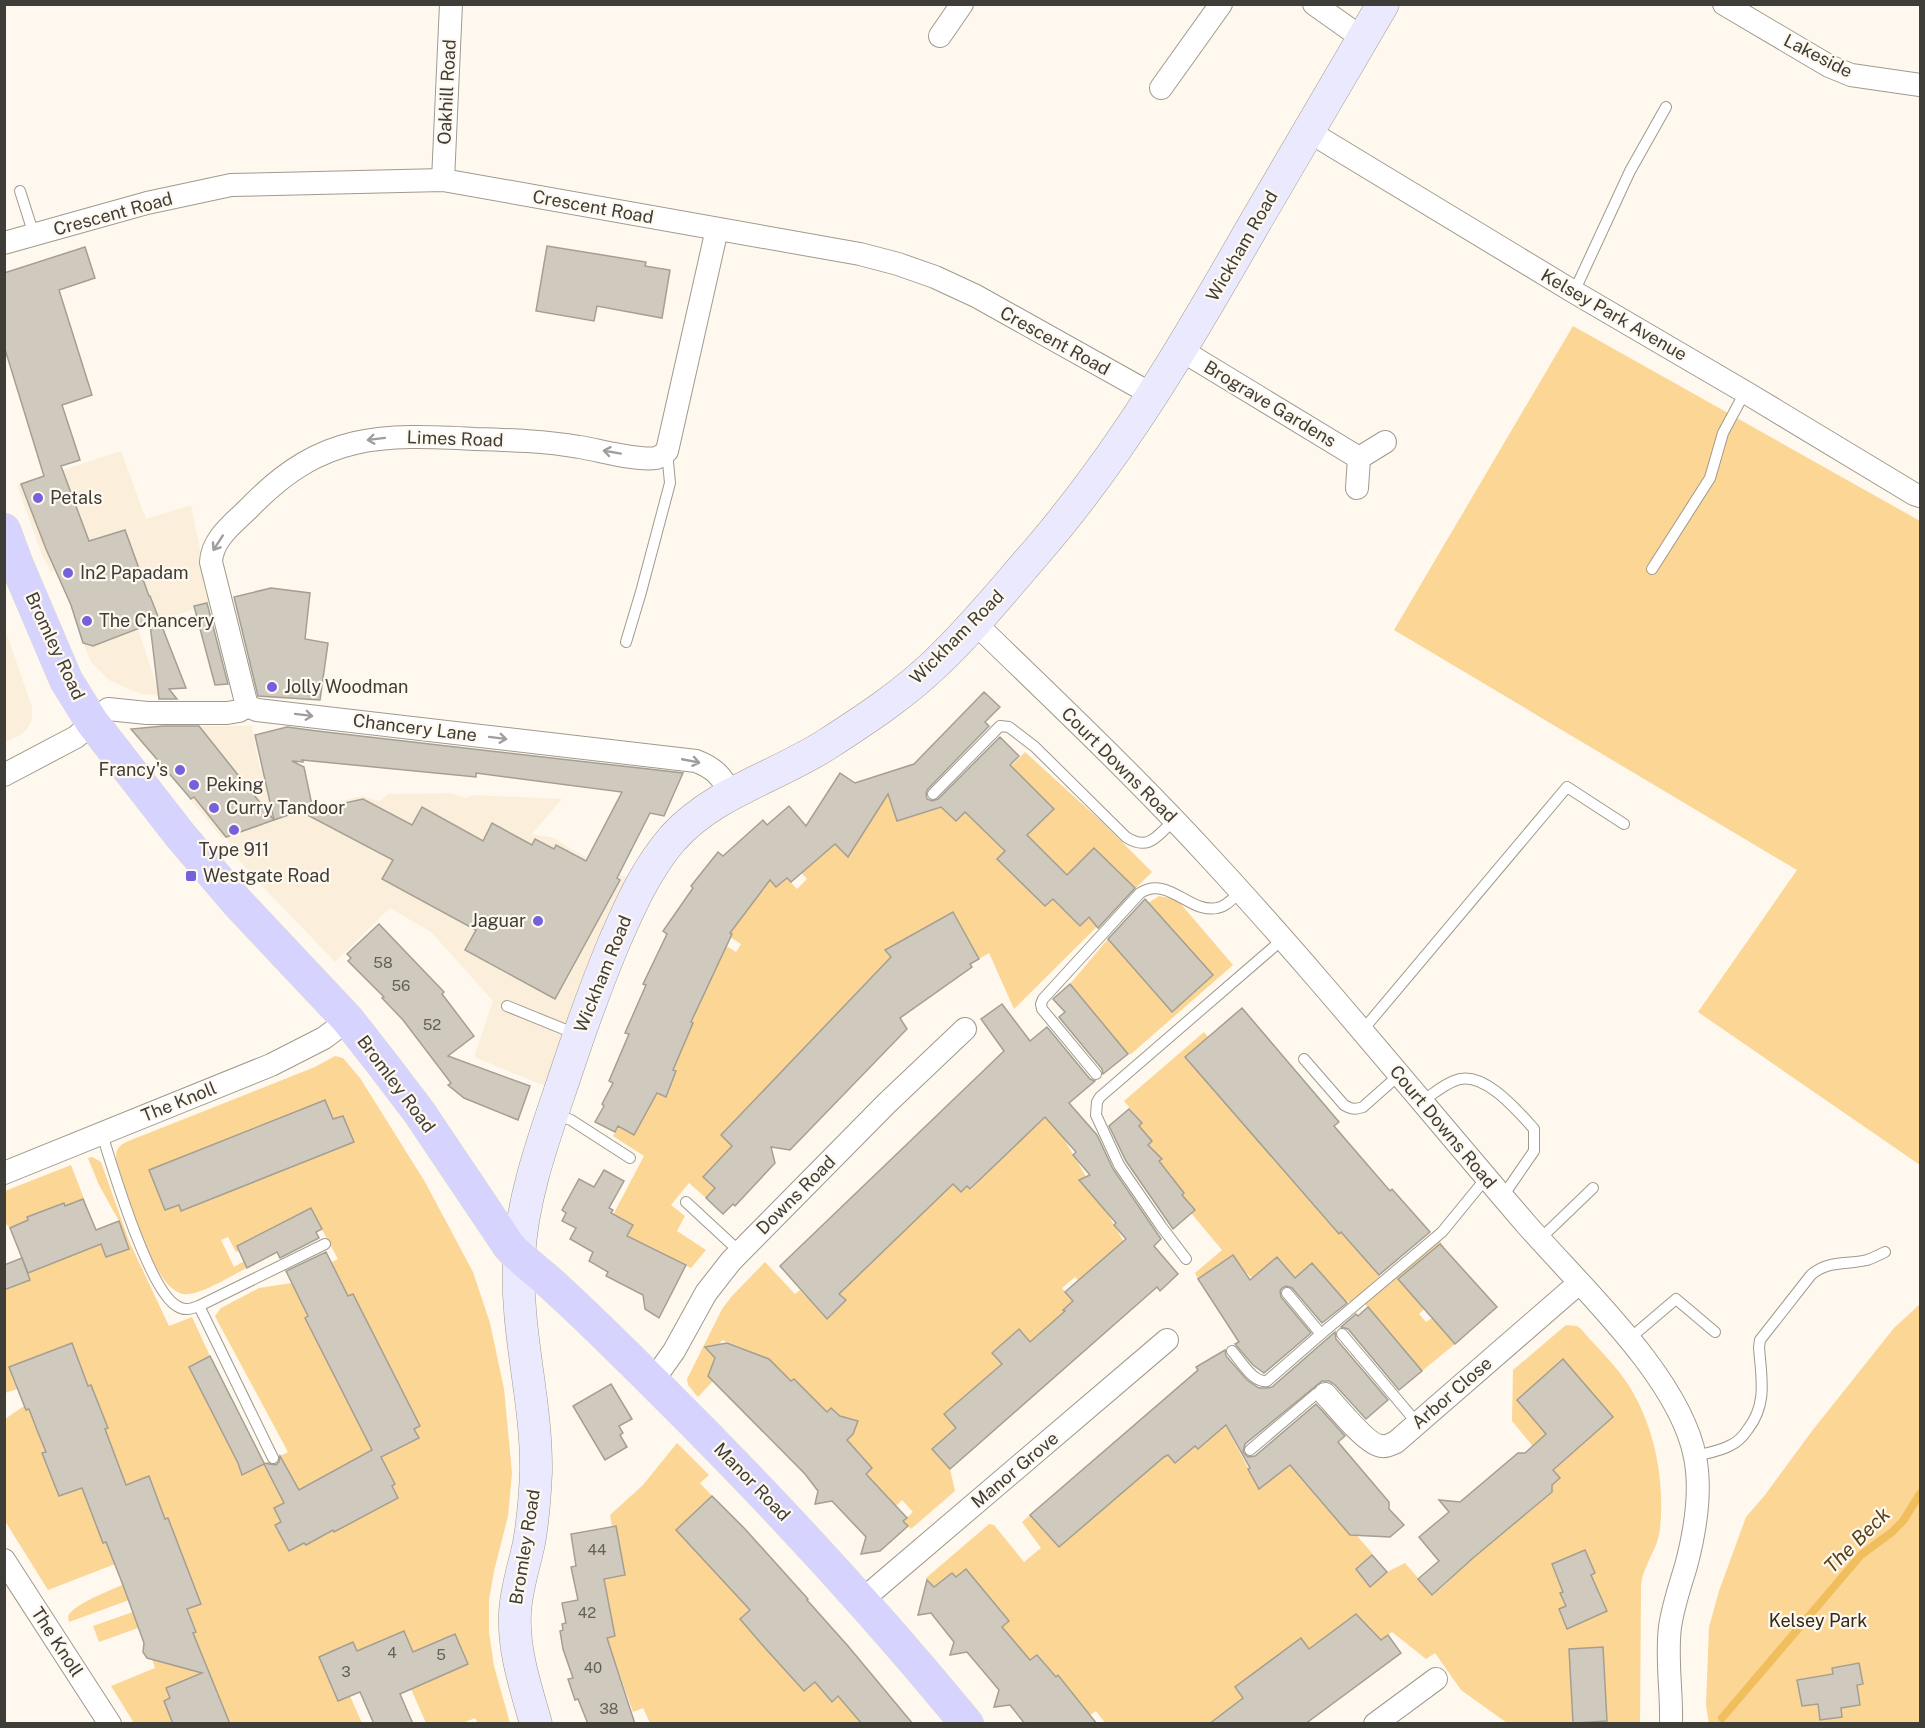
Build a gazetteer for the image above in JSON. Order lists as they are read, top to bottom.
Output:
{
  "streets": {
    "main road": ["Wickham Road", "Bromley Road", "Manor Road"],
    "street": [
      "Lakeside",
      "Oakhill Road",
      "Crescent Road",
      "Kelsey Park Avenue",
      "Brograve Gardens",
      "Limes Road",
      "Chancery Lane",
      "Court Downs Road",
      "The Knoll",
      "Downs Road",
      "Arbor Close",
      "Manor Grove"
    ]
  },
  "crossings": [
    ["Oakhill Road", "Crescent Road"],
    ["Crescent Road", "Wickham Road"],
    ["Wickham Road", "Kelsey Park Avenue"],
    ["Wickham Road", "Brograve Gardens"],
    ["Wickham Road", "Bromley Road"],
    ["Wickham Road", "Chancery Lane"],
    ["Wickham Road", "Court Downs Road"],
    ["Wickham Road", "Manor Road"],
    ["Limes Road", "Chancery Lane"],
    ["Bromley Road", "Chancery Lane"],
    ["Bromley Road", "The Knoll"],
    ["Bromley Road", "Manor Road"],
    ["Court Downs Road", "Arbor Close"],
    ["Downs Road", "Manor Road"],
    ["Manor Grove", "Manor Road"]
  ],
  "one_way": ["Chancery Lane"],
  "water": ["The Beck"],
  "parks": ["Kelsey Park"],
  "places": {
    "other": [
      "Petals",
      "In2 Papadam",
      "The Chancery",
      "Jolly Woodman",
      "Francy's",
      "Peking",
      "Curry Tandoor",
      "Type 911",
      "Jaguar"
    ],
    "transit": ["Westgate Road"]
  },
  "house_numbers": [
    "58",
    "56",
    "52",
    "44",
    "42",
    "4",
    "5",
    "40",
    "3",
    "38"
  ]
}
